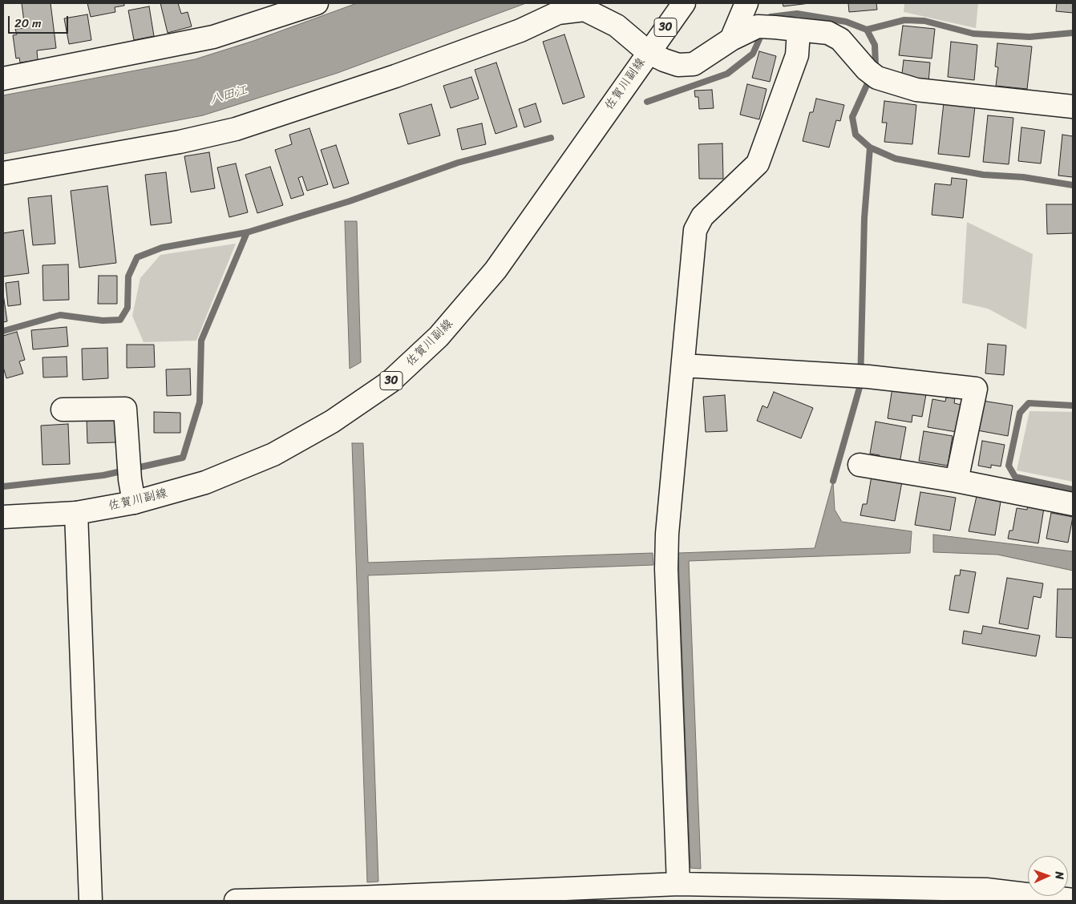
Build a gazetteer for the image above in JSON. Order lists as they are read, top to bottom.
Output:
{
  "streets": {
    "street": ["30", "佐賀川副線"]
  },
  "water": ["八田江"],
  "scale_bar": "20 m",
  "north": "right"
}
